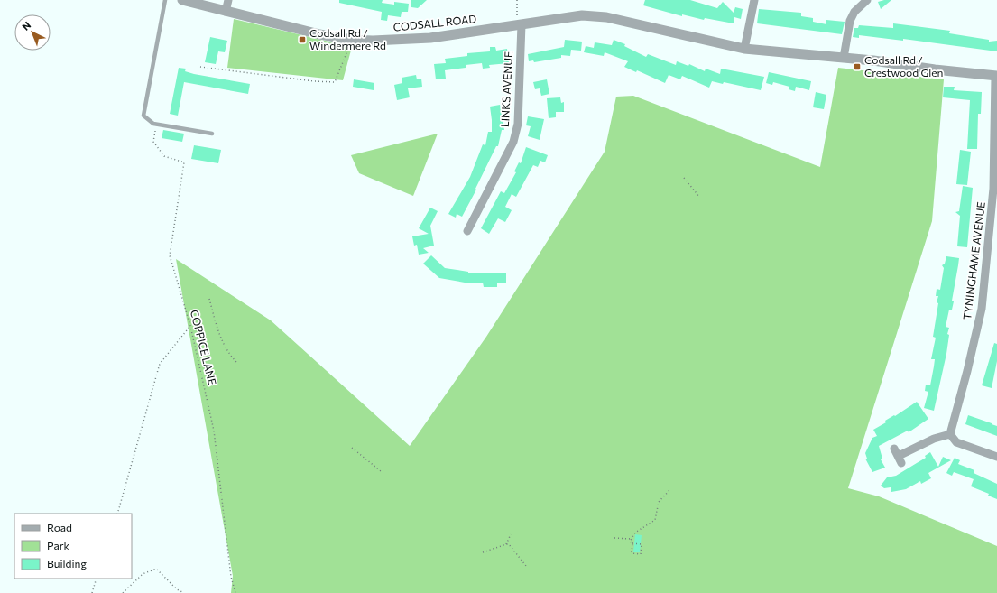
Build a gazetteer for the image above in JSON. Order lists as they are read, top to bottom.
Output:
{
  "streets": {
    "street": ["CODSALL ROAD", "LINKS AVENUE", "TYNINGHAME AVENUE"],
    "path": ["COPPICE LANE"]
  },
  "crossings": [
    ["CODSALL ROAD", "LINKS AVENUE"],
    ["CODSALL ROAD", "TYNINGHAME AVENUE"]
  ],
  "places": {
    "transit": ["Codsall Rd / Windermere Rd", "Codsall Rd / Crestwood Glen"]
  },
  "legend": ["Road", "Park", "Building"],
  "north": "top left"
}
